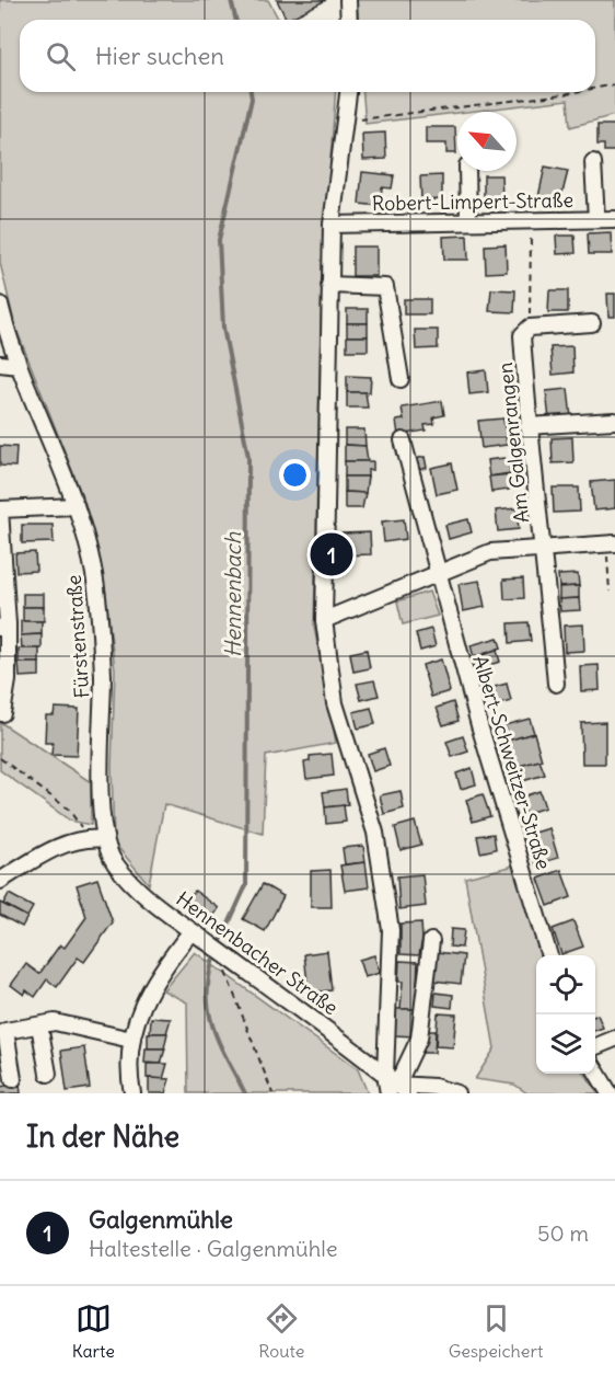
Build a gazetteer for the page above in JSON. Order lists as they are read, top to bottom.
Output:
{
  "streets": {
    "street": [
      "Robert-Limpert-Straße",
      "Am Galgenrangen",
      "Fürstenstraße",
      "Albert-Schweitzer-Straße",
      "Hennenbacher Straße"
    ]
  },
  "crossings": [
    ["Fürstenstraße", "Hennenbacher Straße"]
  ],
  "water": ["Hennenbach"],
  "north": "top left",
  "page": {
    "search": "Hier suchen",
    "pins": "1",
    "heading": "In der Nähe",
    "list": [
      {
        "mark": "1",
        "name": "Galgenmühle",
        "note": "Haltestelle · Galgenmühle",
        "value": "50 m"
      }
    ],
    "nav": ["Karte", "Route", "Gespeichert"]
  }
}
